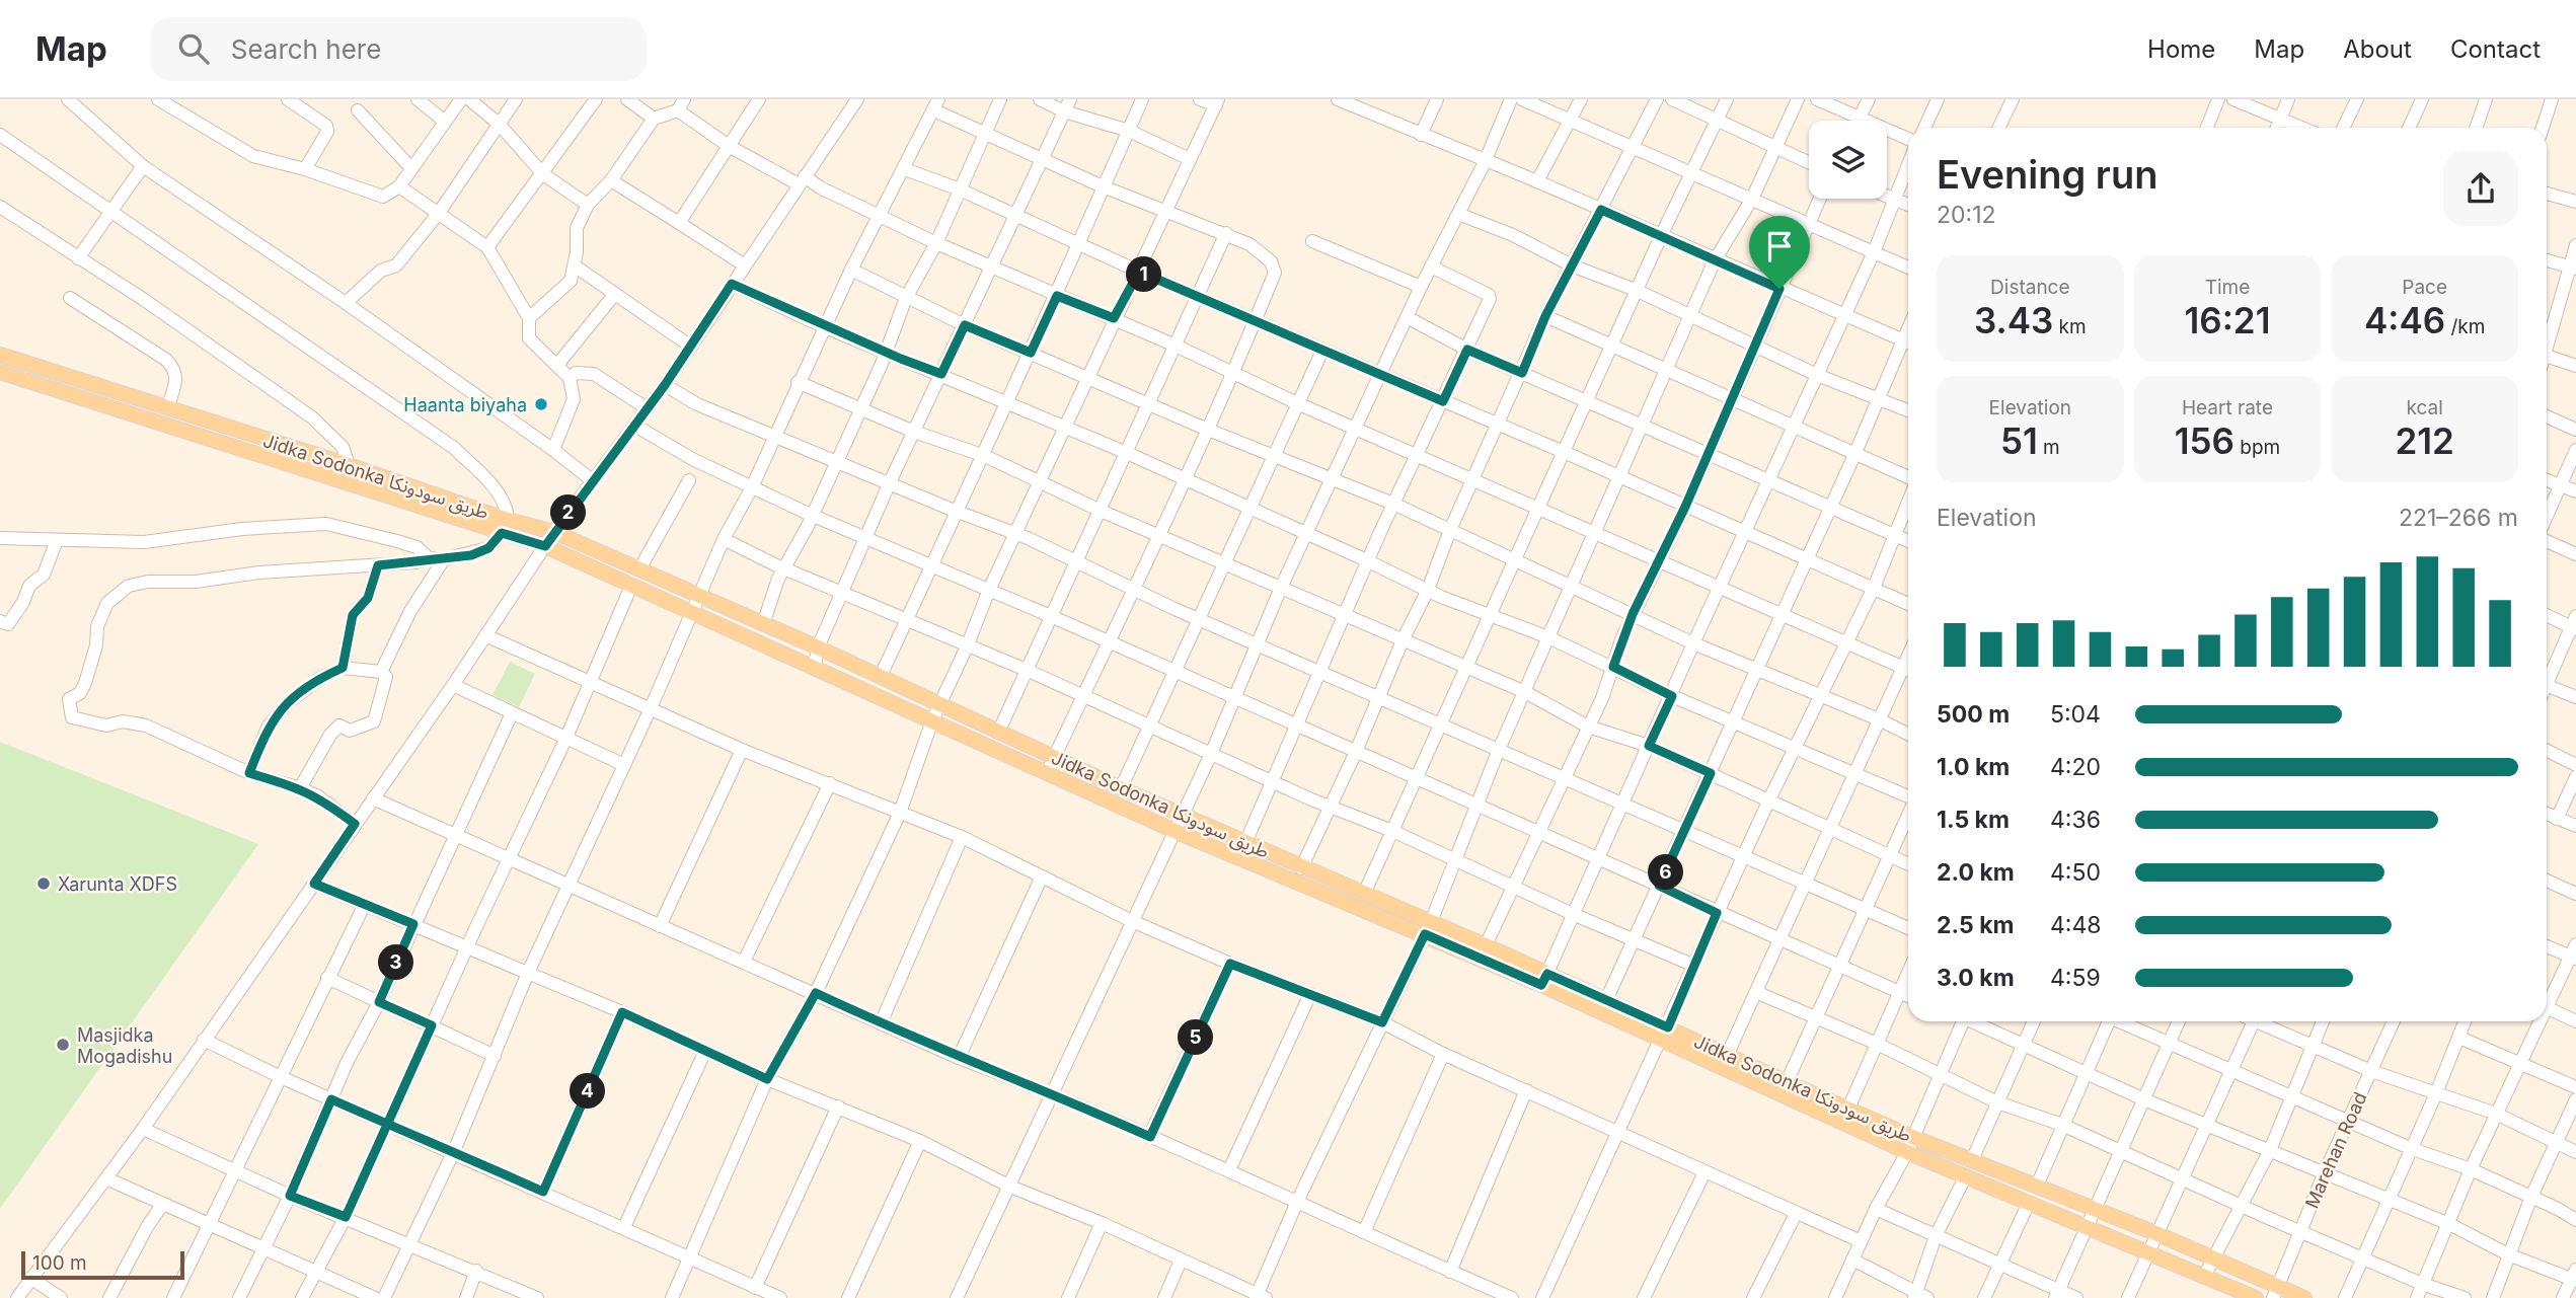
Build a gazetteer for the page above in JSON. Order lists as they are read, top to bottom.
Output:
{
  "streets": {
    "main road": ["Jidka Sodonka طريق سودونكا"],
    "street": ["Marehan Road"]
  },
  "crossings": [
    ["Jidka Sodonka طريق سودونكا", "Marehan Road"]
  ],
  "places": ["Haanta biyaha", "Xarunta XDFS", "Masjidka Mogadishu"],
  "scale_bar": "100 m",
  "page": {
    "header": "Map",
    "search": "Search here",
    "nav": [
      "Home",
      "Map",
      "About",
      "Contact"
    ],
    "heading": ["Evening run", "20:12"],
    "stats": [
      ["Distance", "3.43 km"],
      ["Time", "16:21"],
      ["Pace", "4:46 /km"],
      ["Elevation", "51 m"],
      ["Heart rate", "156 bpm"],
      ["kcal", "212"]
    ],
    "pins": [
      "1",
      "2",
      "6",
      "3",
      "5",
      "4"
    ],
    "chart": ["Elevation", "221–266 m"],
    "list": [
      {
        "name": "500 m",
        "note": "5:04"
      },
      {
        "name": "1.0 km",
        "note": "4:20"
      },
      {
        "name": "1.5 km",
        "note": "4:36"
      },
      {
        "name": "2.0 km",
        "note": "4:50"
      },
      {
        "name": "2.5 km",
        "note": "4:48"
      },
      {
        "name": "3.0 km",
        "note": "4:59"
      }
    ],
    "scale": "100 m"
  }
}
